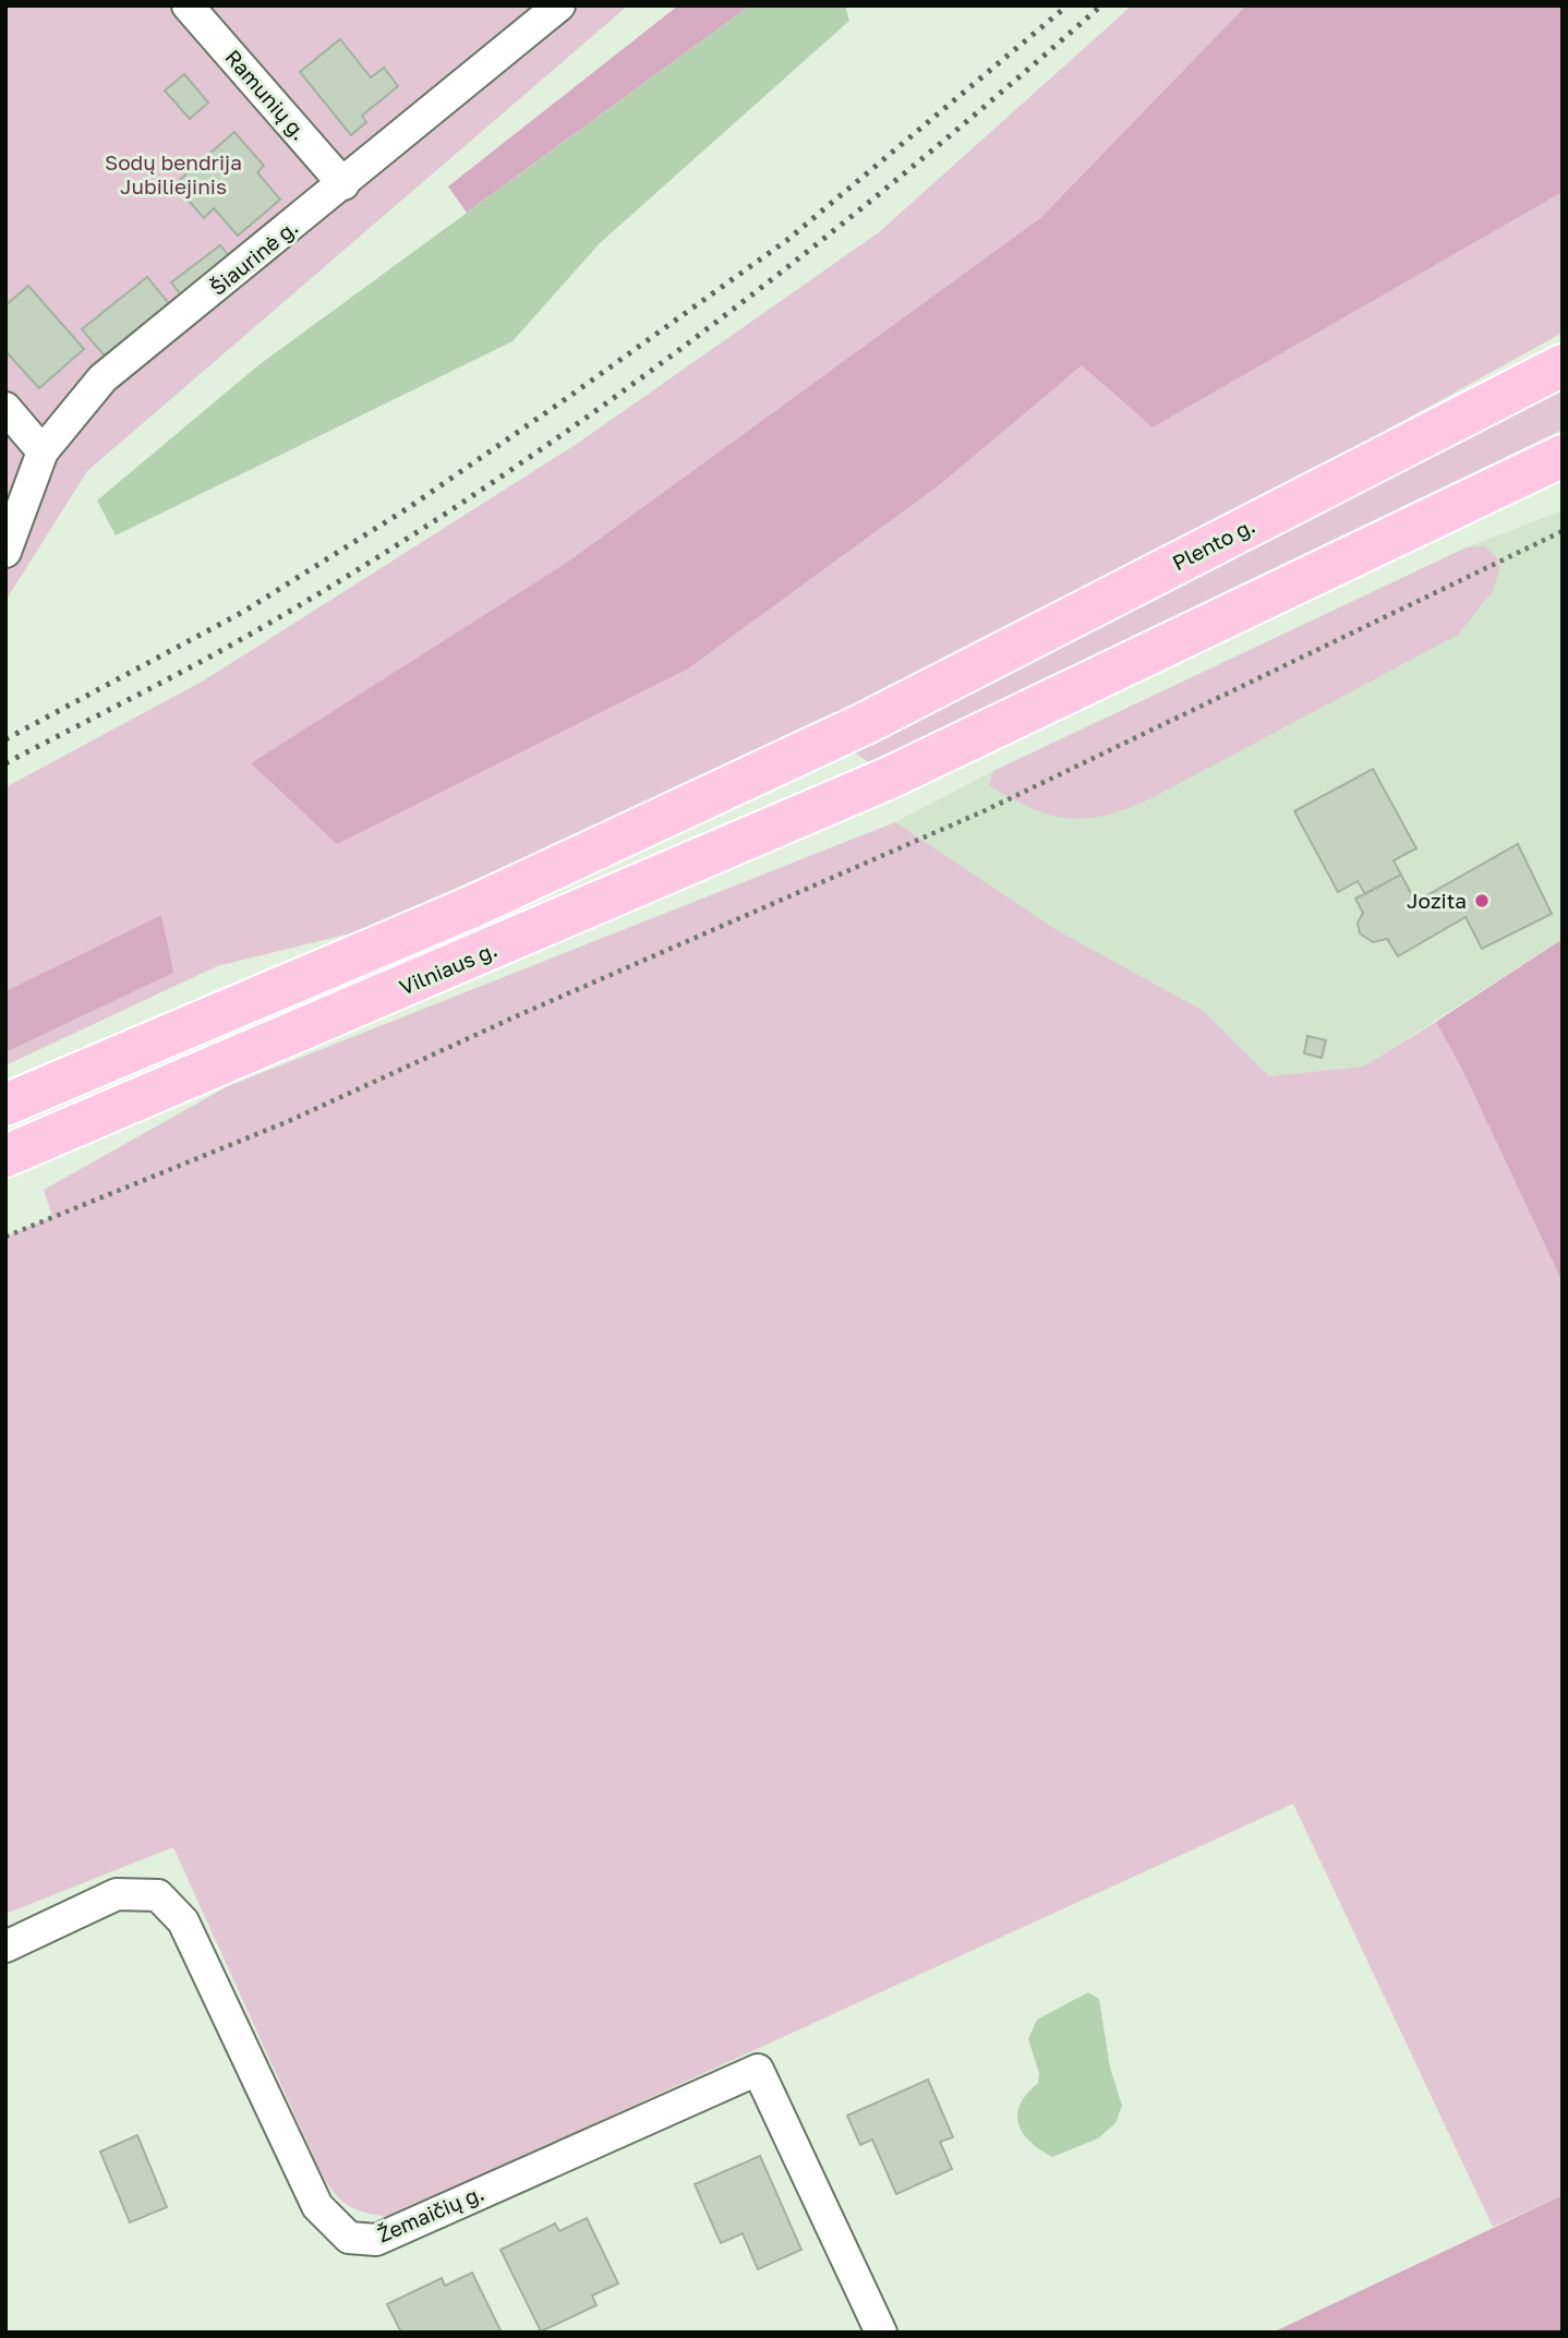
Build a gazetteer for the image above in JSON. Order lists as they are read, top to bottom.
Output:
{
  "streets": {
    "highway": ["Plento g.", "Vilniaus g."],
    "street": ["Ramunių g.", "Šiaurinė g.", "Žemaičių g."]
  },
  "crossings": [
    ["Ramunių g.", "Šiaurinė g."]
  ],
  "parks": ["Sodų bendrija Jubiliejinis"],
  "places": ["Jozita"]
}
